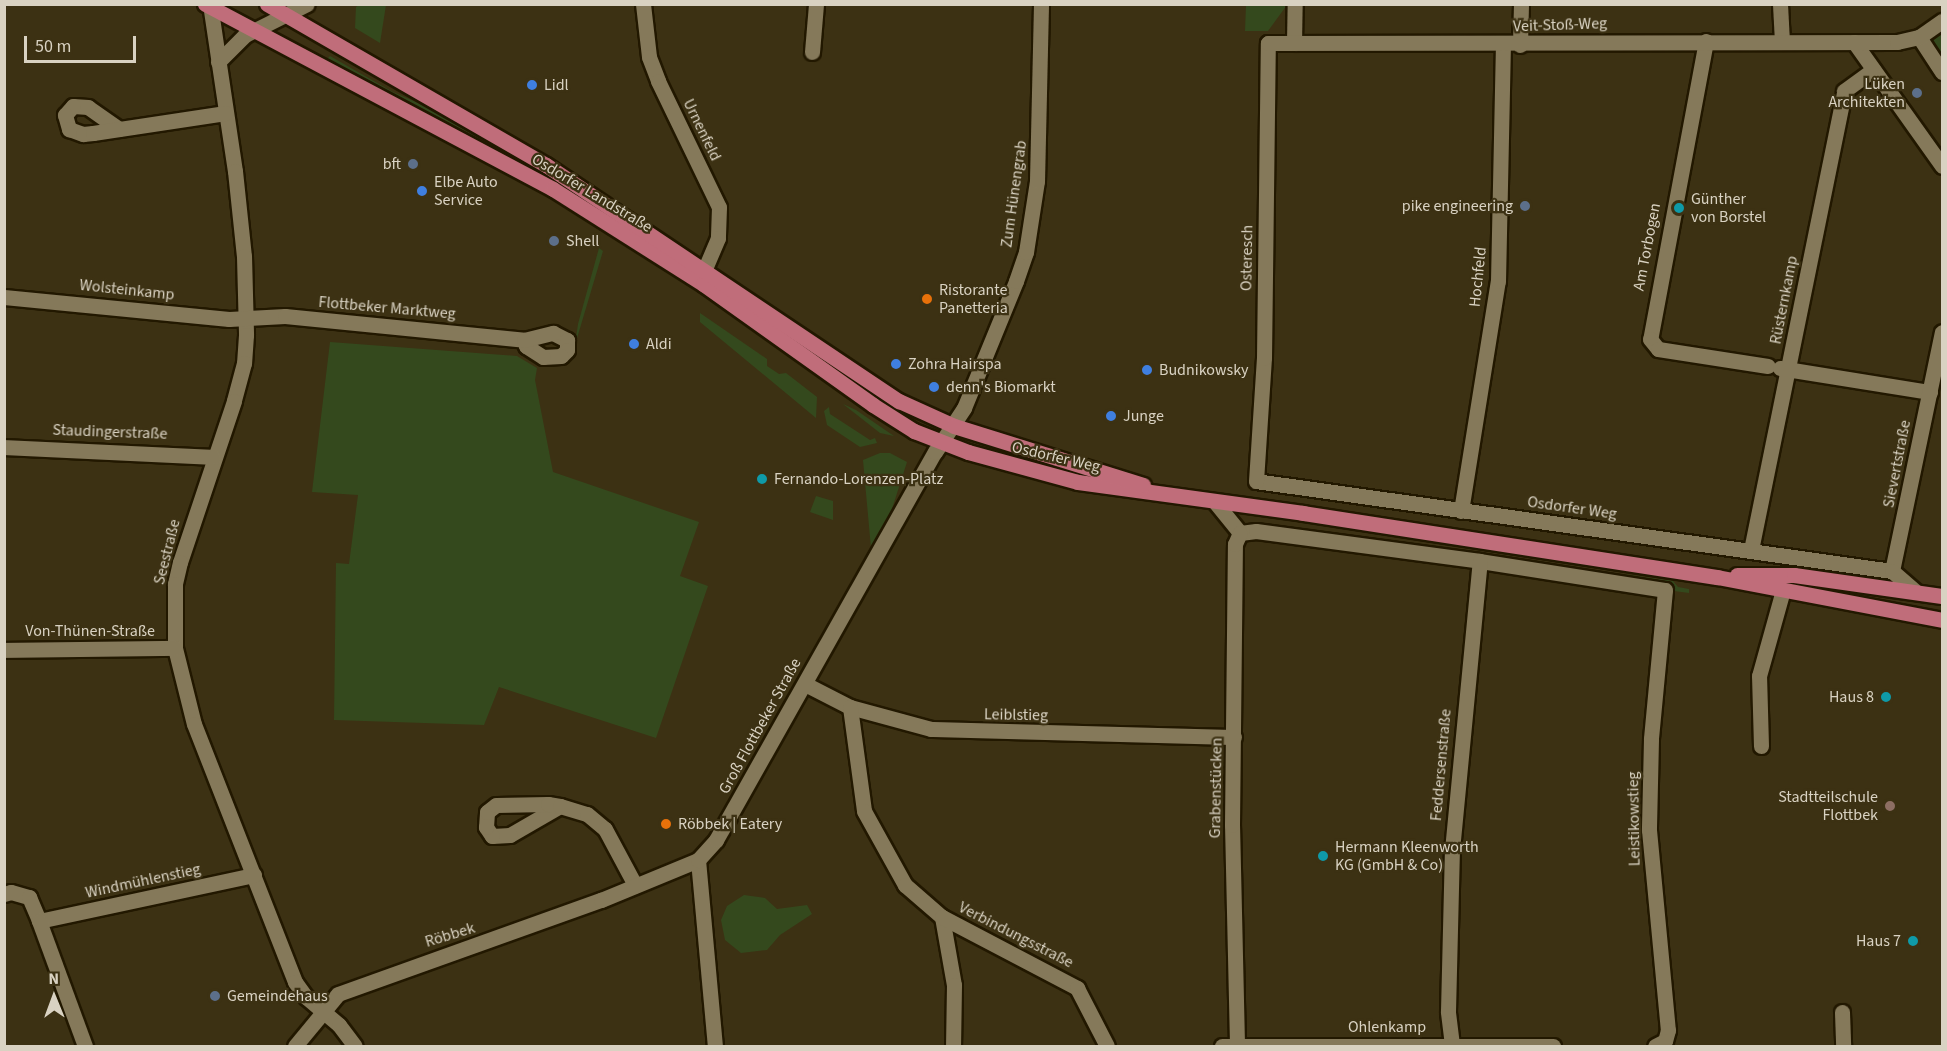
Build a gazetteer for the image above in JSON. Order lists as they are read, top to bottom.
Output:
{
  "streets": {
    "main road": ["Osdorfer Landstraße", "Osdorfer Weg"],
    "street": [
      "Veit-Stoß-Weg",
      "Urnenfeld",
      "Zum Hünengrab",
      "Am Torbogen",
      "Osteresch",
      "Hochfeld",
      "Wolsteinkamp",
      "Rüsternkamp",
      "Flottbeker Marktweg",
      "Staudingerstraße",
      "Sievertstraße",
      "Seestraße",
      "Von-Thünen-Straße",
      "Leiblstieg",
      "Groß Flottbeker Straße",
      "Feddersenstraße",
      "Grabenstücken",
      "Leistikowstieg",
      "Windmühlenstieg",
      "Röbbek",
      "Verbindungsstraße",
      "Ohlenkamp"
    ]
  },
  "crossings": [
    ["Veit-Stoß-Weg", "Am Torbogen"],
    ["Veit-Stoß-Weg", "Osteresch"],
    ["Veit-Stoß-Weg", "Hochfeld"],
    ["Urnenfeld", "Osdorfer Landstraße"],
    ["Osdorfer Landstraße", "Zum Hünengrab"],
    ["Osdorfer Landstraße", "Osdorfer Weg"],
    ["Osdorfer Landstraße", "Seestraße"],
    ["Osdorfer Landstraße", "Groß Flottbeker Straße"],
    ["Zum Hünengrab", "Osdorfer Weg"],
    ["Zum Hünengrab", "Groß Flottbeker Straße"],
    ["Am Torbogen", "Rüsternkamp"],
    ["Am Torbogen", "Sievertstraße"],
    ["Osteresch", "Osdorfer Weg"],
    ["Hochfeld", "Osdorfer Weg"],
    ["Wolsteinkamp", "Flottbeker Marktweg"],
    ["Wolsteinkamp", "Seestraße"],
    ["Rüsternkamp", "Osdorfer Weg"],
    ["Flottbeker Marktweg", "Seestraße"],
    ["Staudingerstraße", "Seestraße"],
    ["Osdorfer Weg", "Sievertstraße"],
    ["Osdorfer Weg", "Groß Flottbeker Straße"],
    ["Seestraße", "Von-Thünen-Straße"],
    ["Seestraße", "Windmühlenstieg"],
    ["Seestraße", "Röbbek"],
    ["Leiblstieg", "Groß Flottbeker Straße"],
    ["Leiblstieg", "Grabenstücken"],
    ["Leiblstieg", "Verbindungsstraße"],
    ["Groß Flottbeker Straße", "Röbbek"],
    ["Feddersenstraße", "Leistikowstieg"],
    ["Feddersenstraße", "Ohlenkamp"],
    ["Grabenstücken", "Ohlenkamp"]
  ],
  "places": [
    "Lidl",
    "Lüken Architekten",
    "bft",
    "Elbe Auto Service",
    "pike engineering",
    "Günther von Borstel",
    "Shell",
    "Ristorante Panetteria",
    "Aldi",
    "Zohra Hairspa",
    "Budnikowsky",
    "denn's Biomarkt",
    "Junge",
    "Fernando-Lorenzen-Platz",
    "Haus 8",
    "Stadtteilschule Flottbek",
    "Röbbek | Eatery",
    "Hermann Kleenworth KG (GmbH & Co)",
    "Haus 7",
    "Gemeindehaus"
  ],
  "scale_bar": "50 m",
  "north": "top"
}
